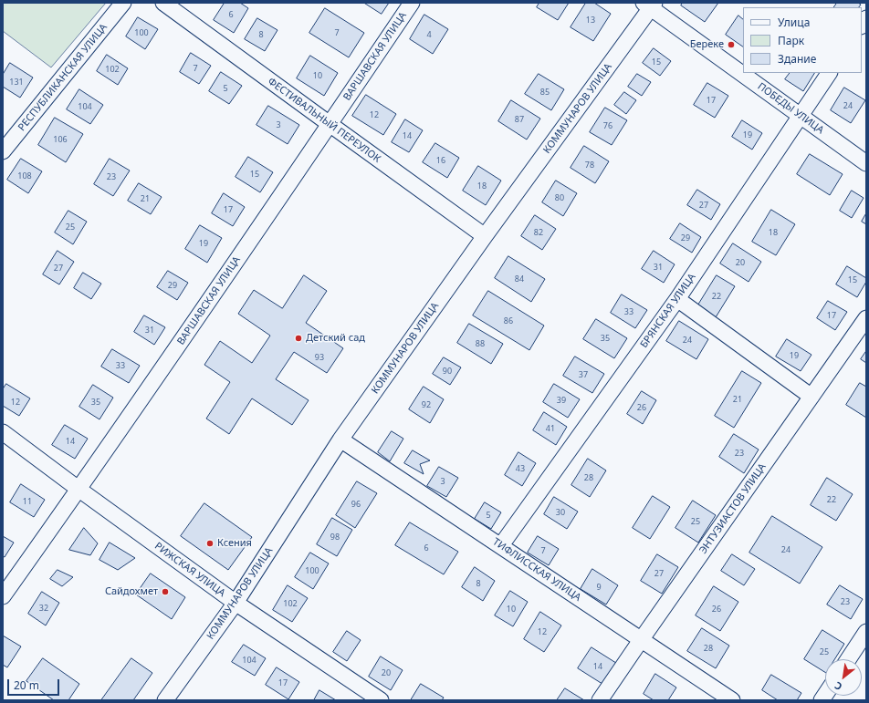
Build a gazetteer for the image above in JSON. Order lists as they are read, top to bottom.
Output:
{
  "streets": {
    "street": [
      "ВАРШАВСКАЯ УЛИЦА",
      "РЕСПУБЛИКАНСКАЯ УЛИЦА",
      "КОММУНАРОВ УЛИЦА",
      "ПОБЕДЫ УЛИЦА",
      "ФЕСТИВАЛЬНЫЙ ПЕРЕУЛОК",
      "БРЯНСКАЯ УЛИЦА",
      "ЭНТУЗИАСТОВ УЛИЦА",
      "РИЖСКАЯ УЛИЦА",
      "ТИФЛИССКАЯ УЛИЦА"
    ]
  },
  "crossings": [
    ["ВАРШАВСКАЯ УЛИЦА", "ФЕСТИВАЛЬНЫЙ ПЕРЕУЛОК"],
    ["ВАРШАВСКАЯ УЛИЦА", "РИЖСКАЯ УЛИЦА"],
    ["КОММУНАРОВ УЛИЦА", "ПОБЕДЫ УЛИЦА"],
    ["КОММУНАРОВ УЛИЦА", "ФЕСТИВАЛЬНЫЙ ПЕРЕУЛОК"],
    ["КОММУНАРОВ УЛИЦА", "РИЖСКАЯ УЛИЦА"],
    ["КОММУНАРОВ УЛИЦА", "ТИФЛИССКАЯ УЛИЦА"],
    ["ПОБЕДЫ УЛИЦА", "БРЯНСКАЯ УЛИЦА"],
    ["БРЯНСКАЯ УЛИЦА", "ТИФЛИССКАЯ УЛИЦА"],
    ["ЭНТУЗИАСТОВ УЛИЦА", "ТИФЛИССКАЯ УЛИЦА"]
  ],
  "places": [
    "Береке",
    "Детский сад",
    "Ксения",
    "Сайдохмет"
  ],
  "house_numbers": [
    "6",
    "13",
    "100",
    "7",
    "8",
    "4",
    "15",
    "7",
    "102",
    "10",
    "131",
    "5",
    "85",
    "17",
    "24",
    "104",
    "12",
    "87",
    "3",
    "76",
    "19",
    "14",
    "106",
    "16",
    "78",
    "15",
    "108",
    "23",
    "18",
    "80",
    "21",
    "27",
    "17",
    "25",
    "82",
    "18",
    "29",
    "19",
    "20",
    "31",
    "27",
    "84",
    "15",
    "29",
    "22",
    "33",
    "17",
    "86",
    "31",
    "35",
    "24",
    "88",
    "19",
    "93",
    "33",
    "90",
    "37",
    "21",
    "39",
    "12",
    "35",
    "92",
    "26",
    "41",
    "14",
    "23",
    "43",
    "28",
    "3",
    "22",
    "11",
    "96",
    "30",
    "5",
    "25",
    "98",
    "6",
    "24",
    "7",
    "100",
    "27",
    "8",
    "9",
    "23",
    "102",
    "32",
    "10",
    "26",
    "12",
    "28",
    "25",
    "104",
    "14",
    "20",
    "17"
  ],
  "legend": ["Улица", "Парк", "Здание"],
  "scale_bar": "20 m",
  "north": "bottom left"
}
